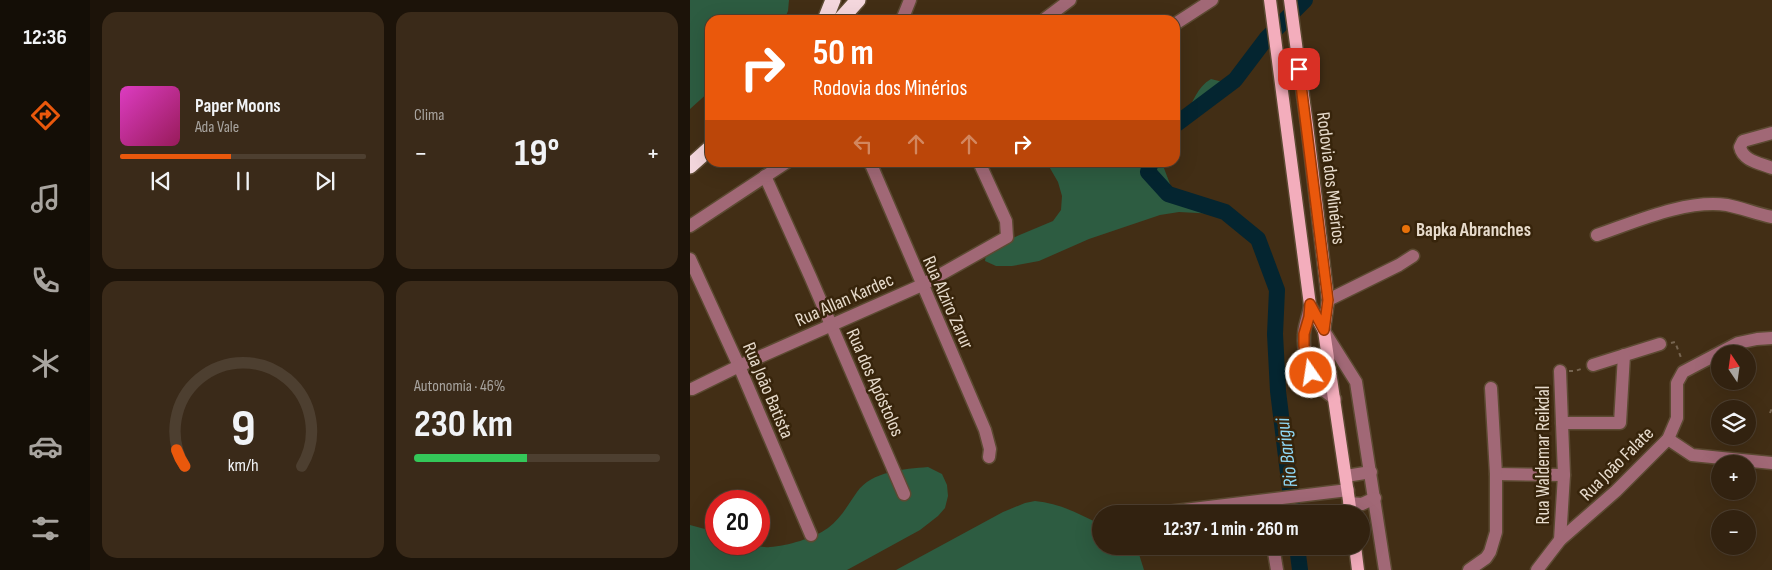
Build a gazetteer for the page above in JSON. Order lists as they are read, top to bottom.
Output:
{
  "streets": {
    "main road": ["Rodovia dos Minérios"],
    "street": [
      "Rua Allan Kardec",
      "Rua Alziro Zarur",
      "Rua dos Apóstolos",
      "Rua João Batista",
      "Rua Waldemar Reikdal",
      "Rua João Falate"
    ]
  },
  "crossings": [
    ["Rua Allan Kardec", "Rua Alziro Zarur"],
    ["Rua Allan Kardec", "Rua dos Apóstolos"],
    ["Rua Allan Kardec", "Rua João Batista"],
    ["Rua Waldemar Reikdal", "Rua João Falate"]
  ],
  "water": ["Rio Barigui"],
  "places": ["Bapka Abranches"],
  "north": "top",
  "page": {
    "tabs": "12:36",
    "tile": [
      "Clima",
      ["Autonomia · 46%", "230 km"]
    ],
    "turn": ["50 m", "Rodovia dos Minérios"],
    "song": ["Paper Moons", "Ada Vale"],
    "heat": ["−", "19°", "+"],
    "map_buttons": ["+", "−"],
    "limit": "20",
    "trip": "12:37 · 1 min · 260 m",
    "gauge": ["9", "km/h"]
  }
}
